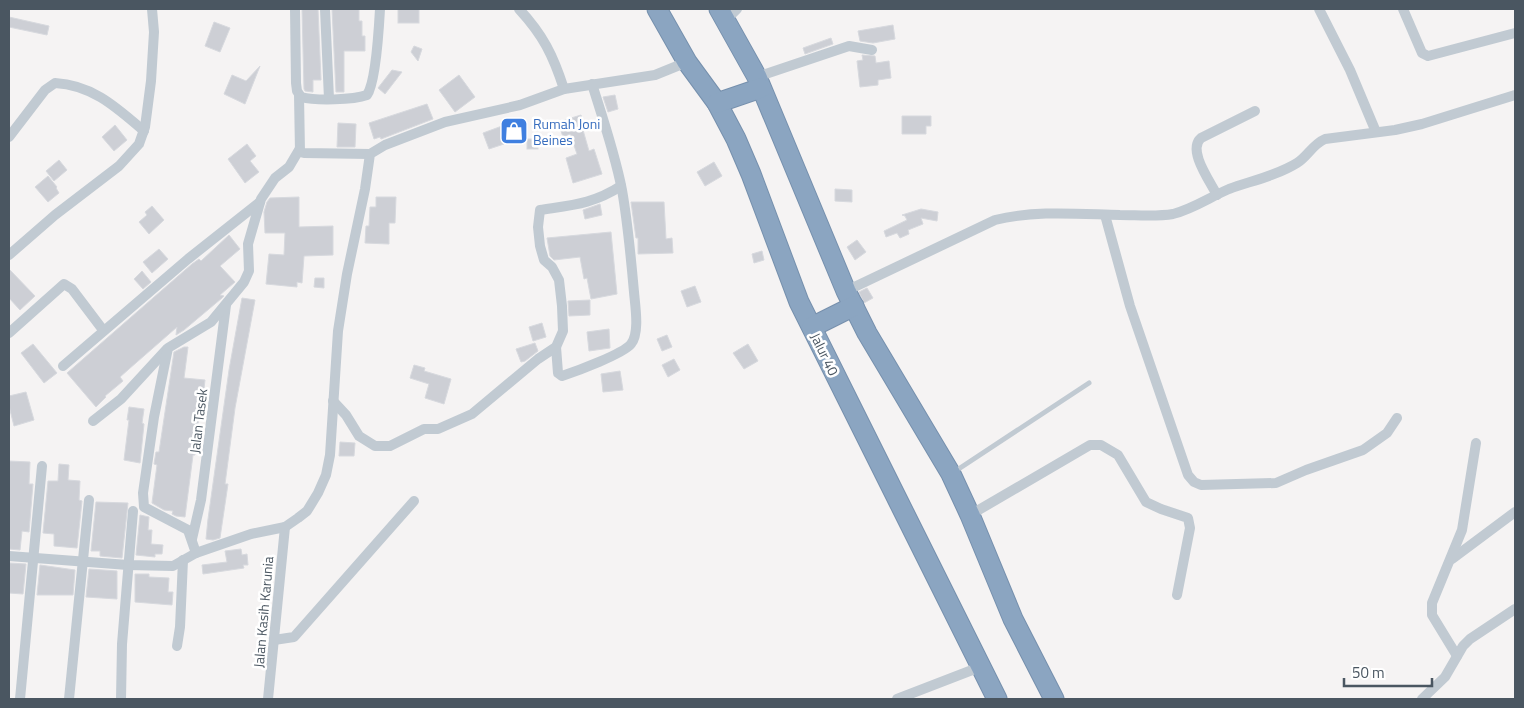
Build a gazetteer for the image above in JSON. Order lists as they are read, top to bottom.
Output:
{
  "streets": {
    "highway": ["Jalur 40"],
    "street": ["Jalan Tasek", "Jalan Kasih Karunia"]
  },
  "places": {
    "shop": ["Rumah Joni Beines"]
  },
  "scale_bar": "50 m"
}
